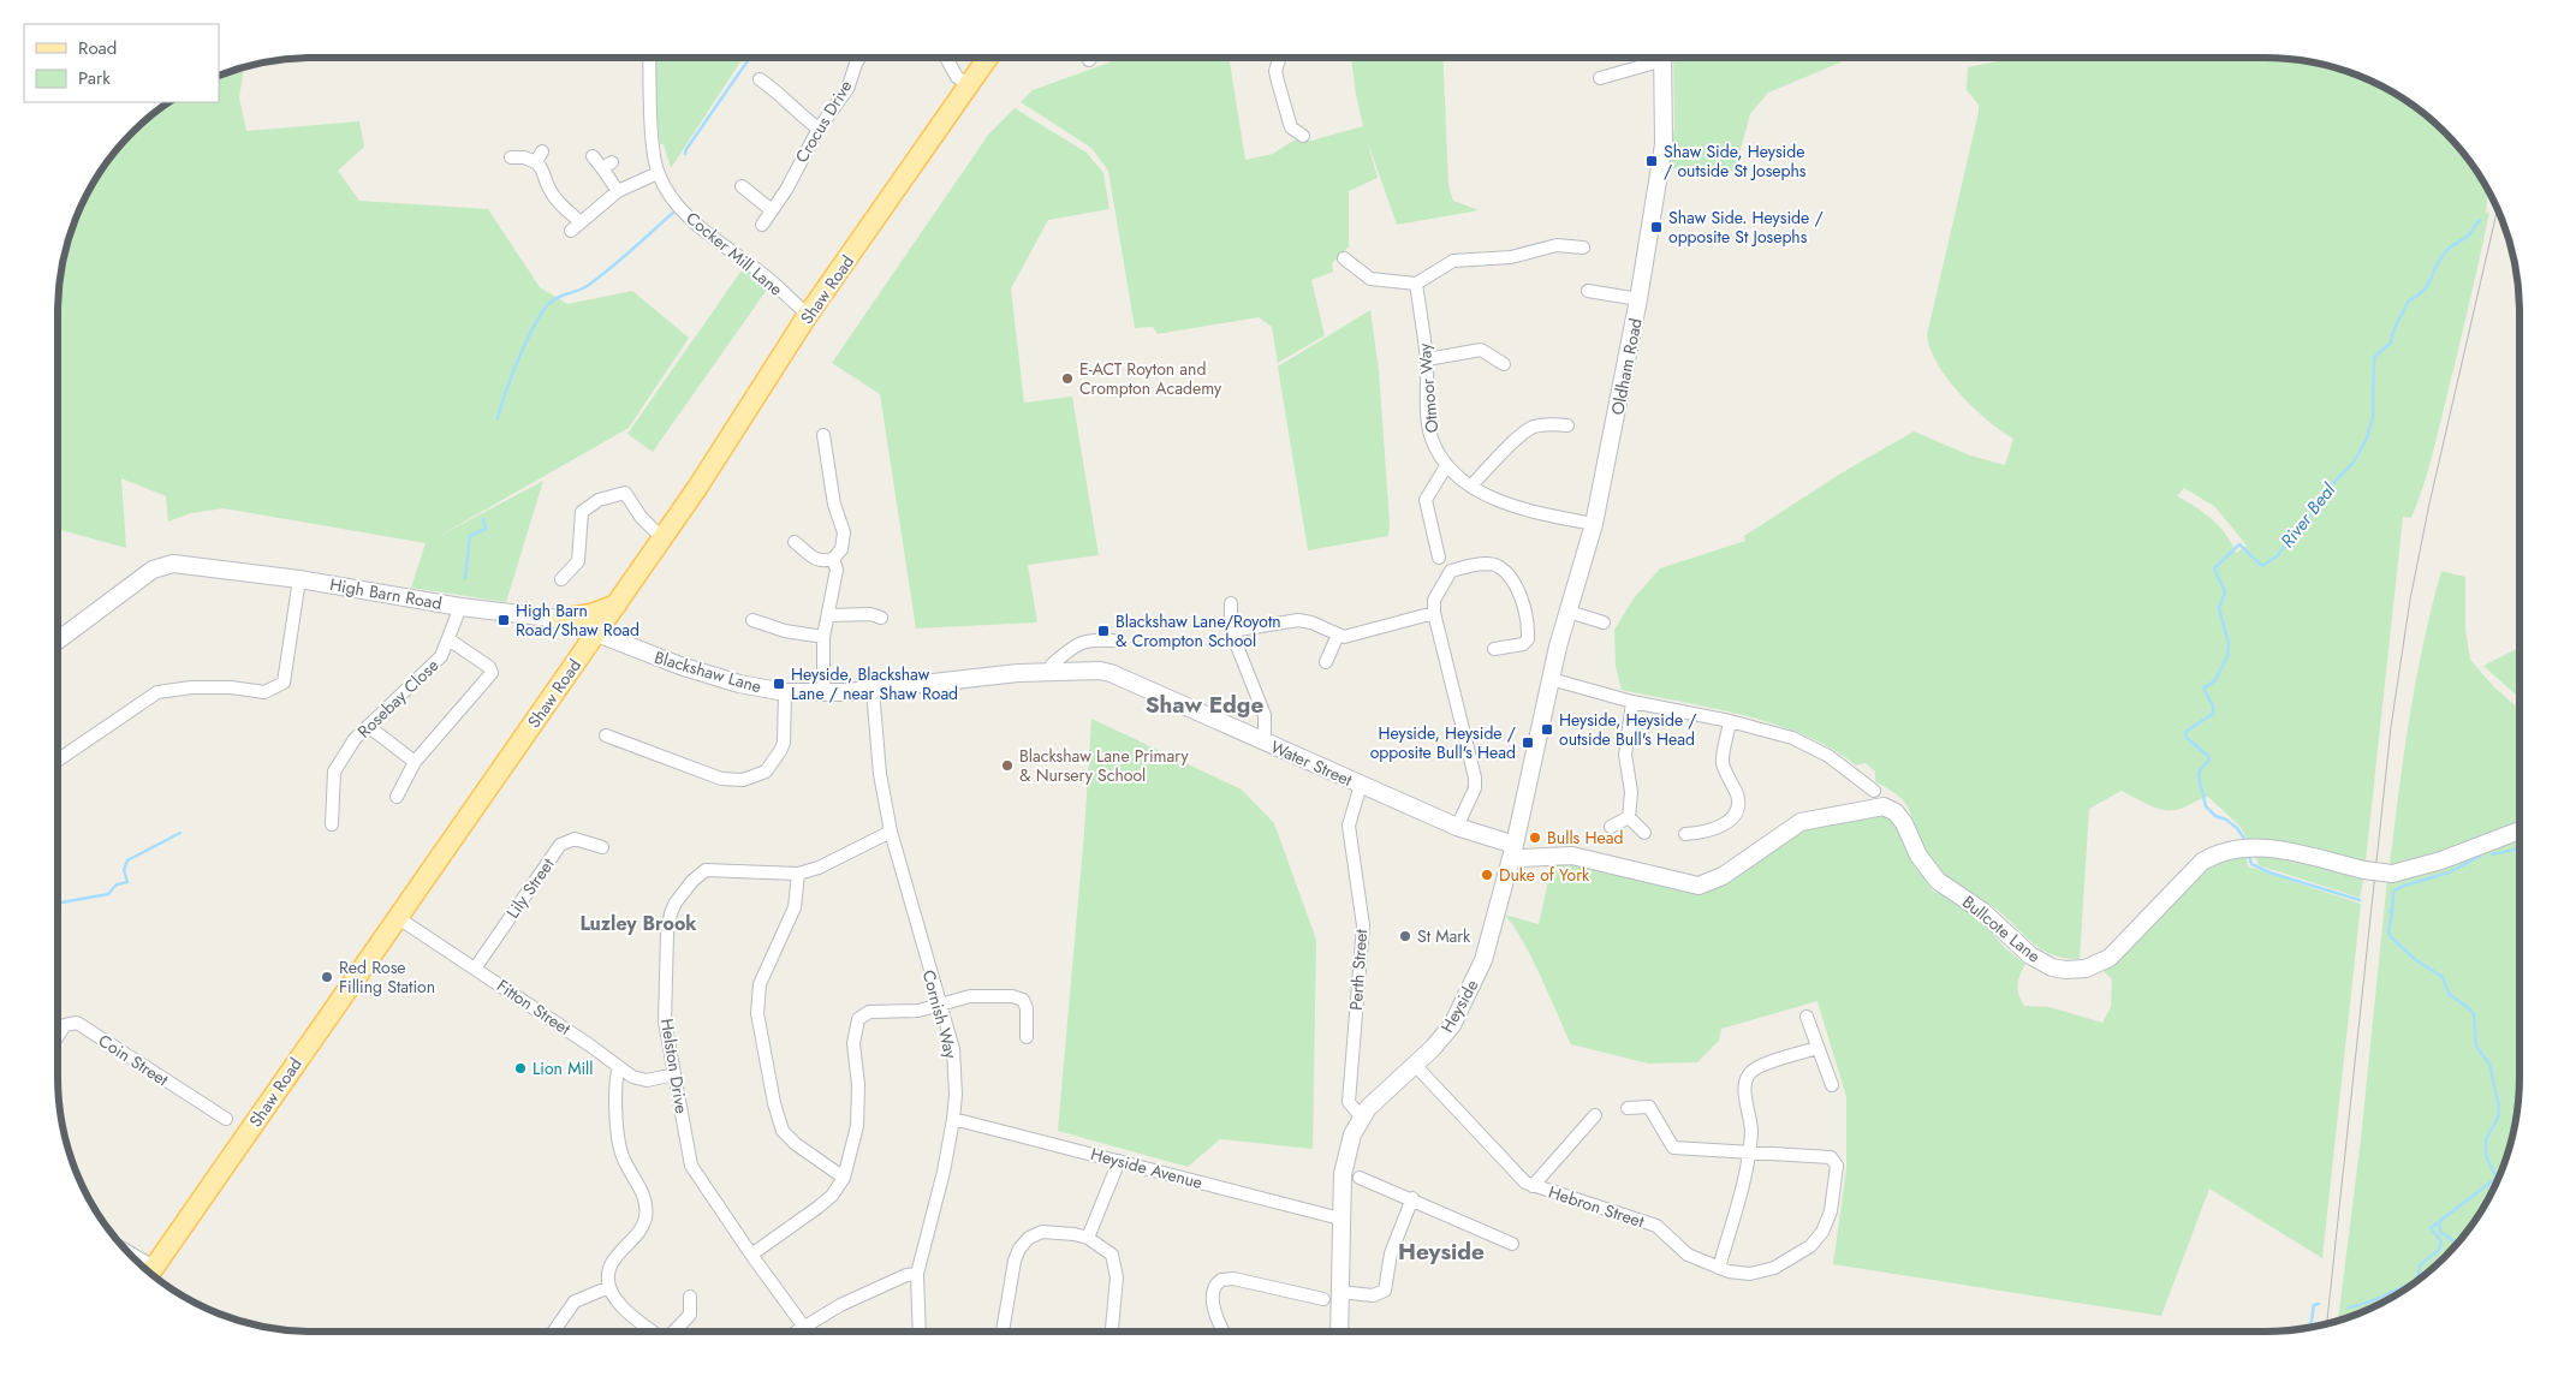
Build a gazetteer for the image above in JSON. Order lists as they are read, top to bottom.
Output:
{
  "streets": {
    "main road": ["Shaw Road"],
    "street": [
      "Crocus Drive",
      "Cocker Mill Lane",
      "Oldham Road",
      "Otmoor Way",
      "High Barn Road",
      "Blackshaw Lane",
      "Rosebay Close",
      "Water Street",
      "Lily Street",
      "Bullcote Lane",
      "Perth Street",
      "Heyside",
      "Fitton Street",
      "Cornish Way",
      "Coin Street",
      "Helston Drive",
      "Heyside Avenue",
      "Hebron Street"
    ]
  },
  "crossings": [
    ["Cocker Mill Lane", "Shaw Road"],
    ["Shaw Road", "High Barn Road"],
    ["Shaw Road", "Blackshaw Lane"],
    ["Shaw Road", "Fitton Street"],
    ["Oldham Road", "Otmoor Way"],
    ["Oldham Road", "Heyside"],
    ["High Barn Road", "Blackshaw Lane"],
    ["High Barn Road", "Rosebay Close"],
    ["Blackshaw Lane", "Water Street"],
    ["Blackshaw Lane", "Cornish Way"],
    ["Water Street", "Bullcote Lane"],
    ["Water Street", "Perth Street"],
    ["Water Street", "Heyside"],
    ["Lily Street", "Fitton Street"],
    ["Bullcote Lane", "Heyside"],
    ["Perth Street", "Heyside"],
    ["Heyside", "Heyside Avenue"],
    ["Heyside", "Hebron Street"],
    ["Fitton Street", "Helston Drive"],
    ["Cornish Way", "Helston Drive"],
    ["Cornish Way", "Heyside Avenue"]
  ],
  "districts": ["Shaw Edge", "Luzley Brook", "Heyside"],
  "water": ["River Beal"],
  "places": {
    "transit": [
      "Shaw Side, Heyside / outside St Josephs",
      "Shaw Side. Heyside / opposite St Josephs",
      "High Barn Road/Shaw Road",
      "Blackshaw Lane/Royotn & Crompton School",
      "Heyside, Blackshaw Lane / near Shaw Road",
      "Heyside, Heyside / outside Bull's Head",
      "Heyside, Heyside / opposite Bull's Head"
    ],
    "other": [
      "E-ACT Royton and Crompton Academy",
      "Blackshaw Lane Primary & Nursery School",
      "Bulls Head",
      "Duke of York",
      "St Mark",
      "Red Rose Filling Station",
      "Lion Mill"
    ]
  },
  "legend": ["Road", "Park"]
}
